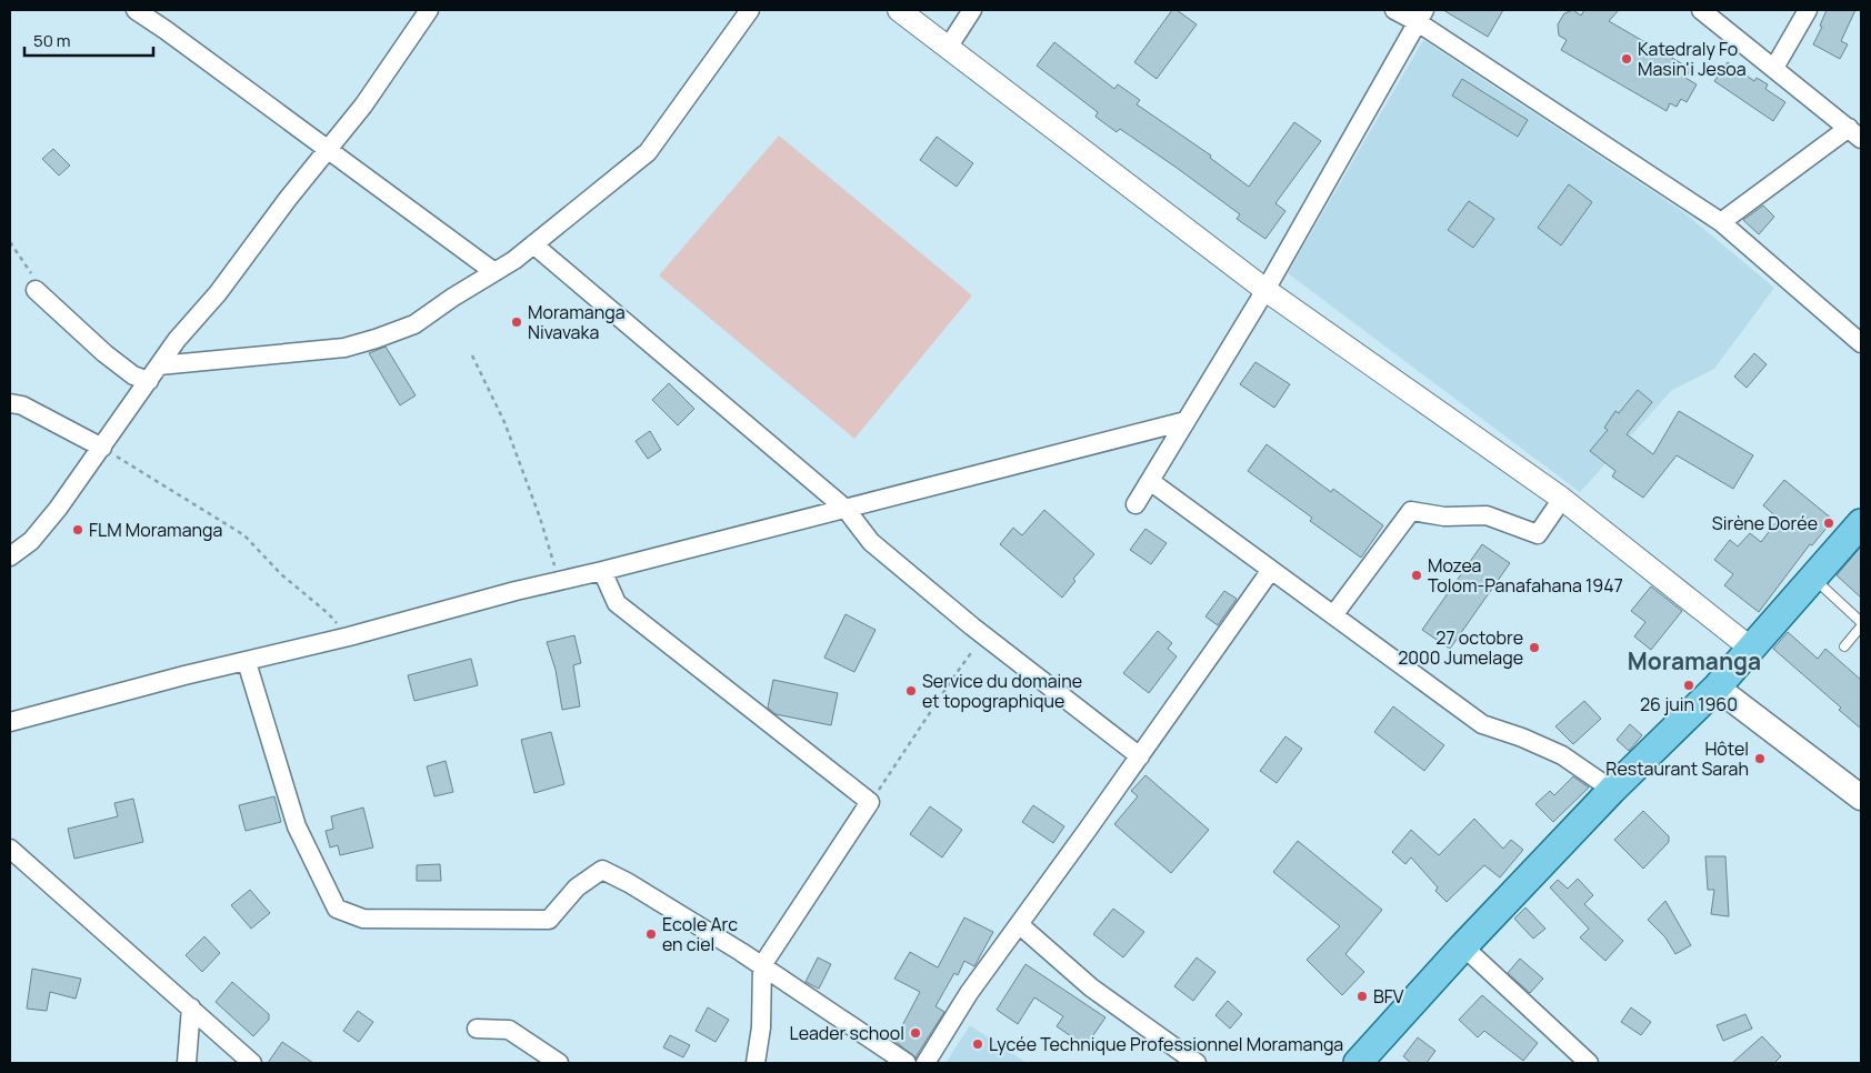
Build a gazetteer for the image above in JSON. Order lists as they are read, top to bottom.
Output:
{
  "districts": ["Moramanga"],
  "places": [
    "Katedraly Fo Masin'i Jesoa",
    "Moramanga Nivavaka",
    "Sirène Dorée",
    "FLM Moramanga",
    "Mozea Tolom-Panafahana 1947",
    "27 octobre 2000 Jumelage",
    "26 juin 1960",
    "Service du domaine et topographique",
    "Hôtel Restaurant Sarah",
    "Ecole Arc en ciel",
    "BFV",
    "Leader school",
    "Lycée Technique Professionnel Moramanga"
  ],
  "scale_bar": "50 m"
}
